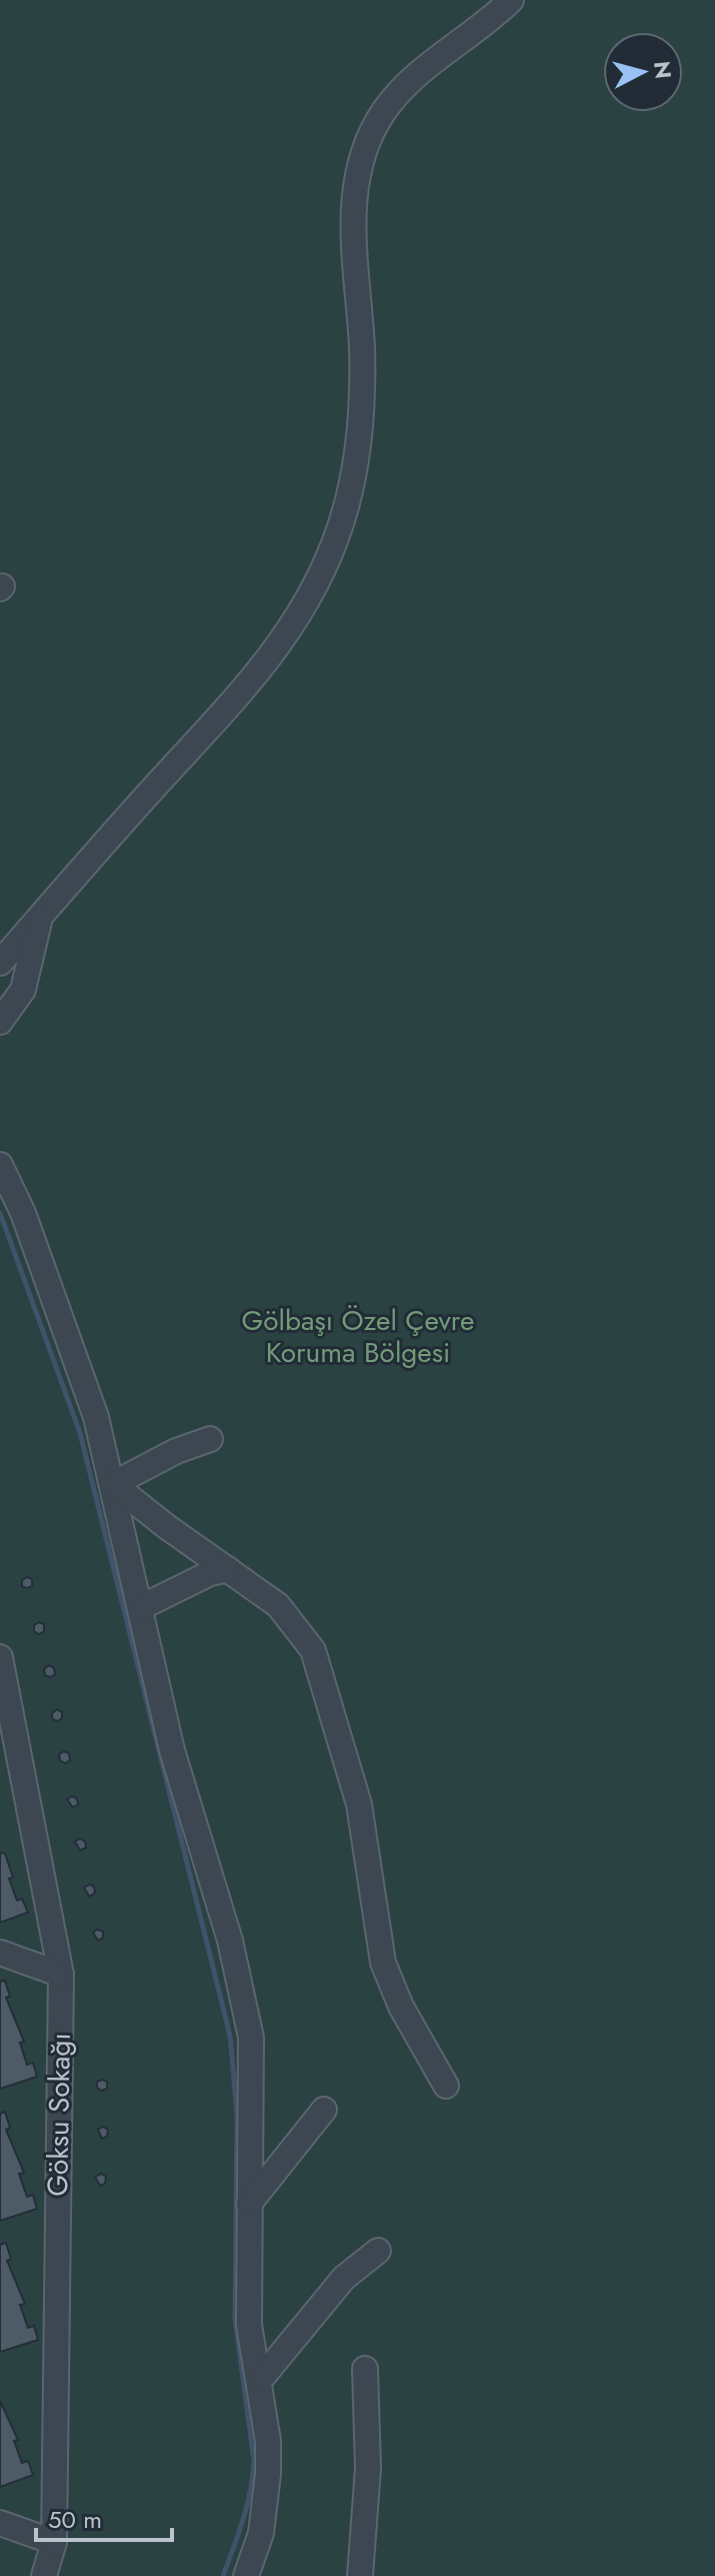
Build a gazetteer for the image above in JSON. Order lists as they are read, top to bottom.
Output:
{
  "streets": {
    "street": ["Göksu Sokağı"]
  },
  "parks": ["Gölbaşı Özel Çevre Koruma Bölgesi"],
  "scale_bar": "50 m",
  "north": "right"
}
